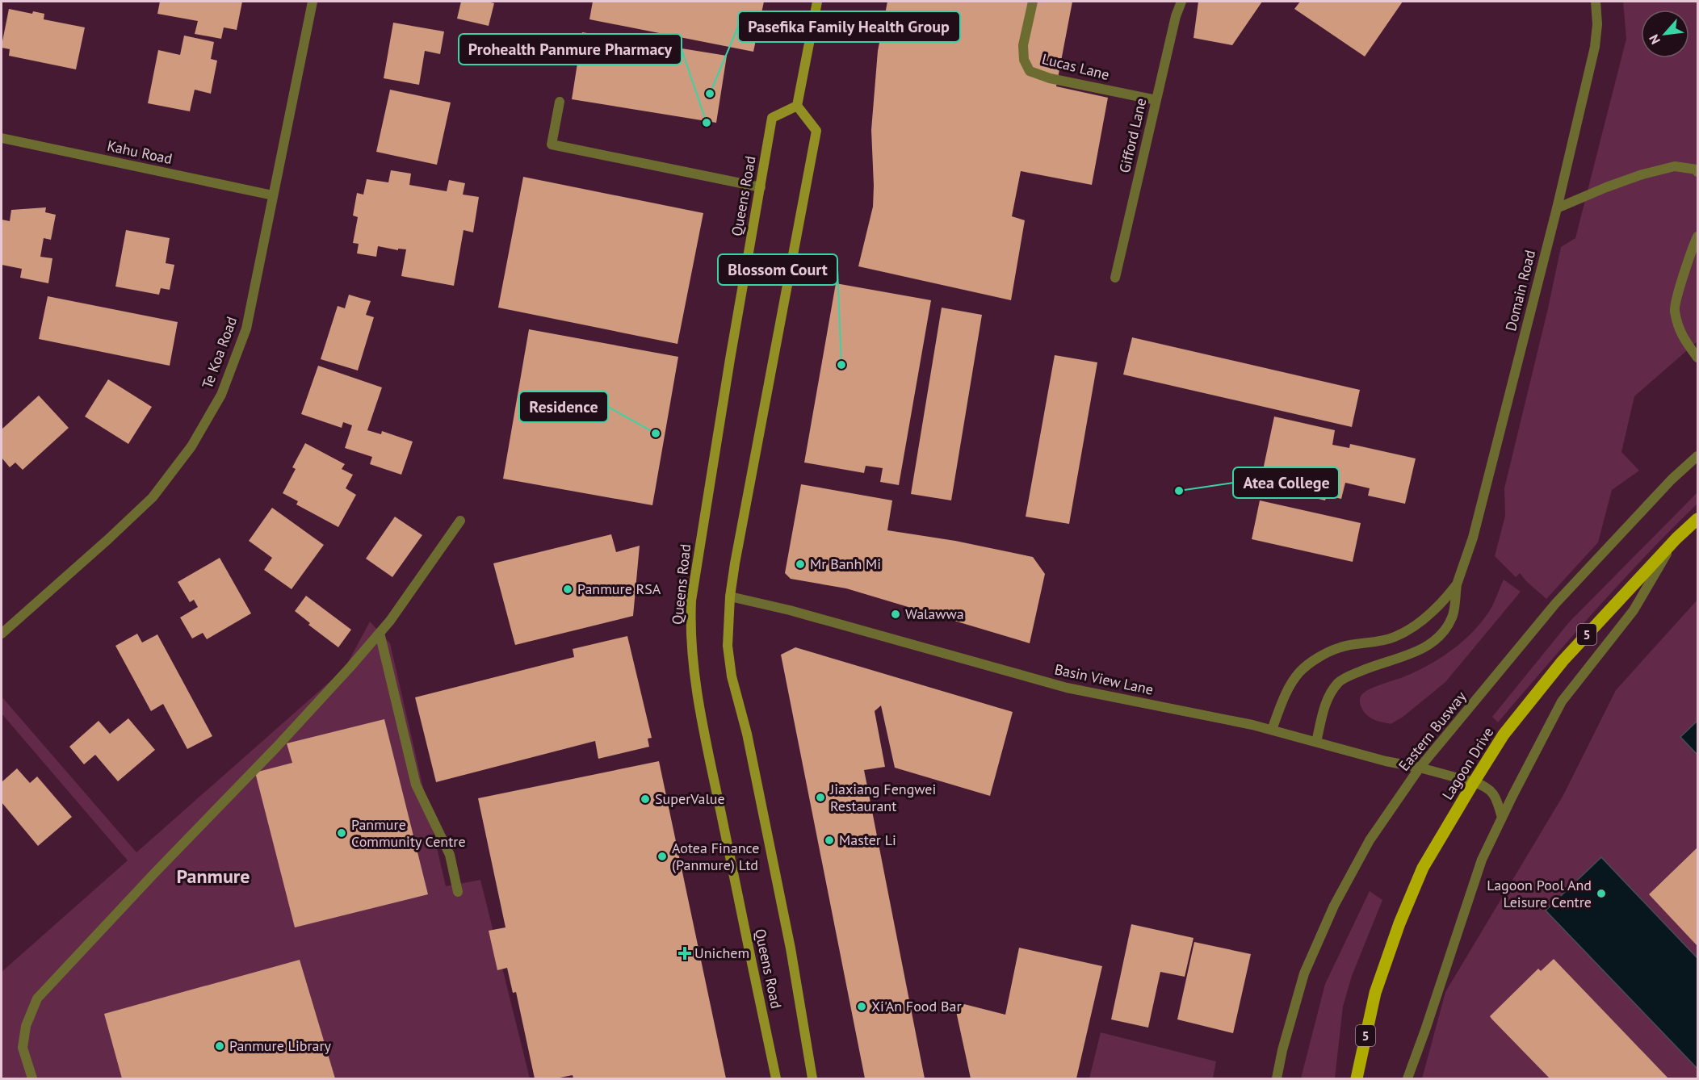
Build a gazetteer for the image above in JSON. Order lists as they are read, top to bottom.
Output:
{
  "streets": {
    "main road": ["5", "Lagoon Drive"],
    "street": [
      "Lucas Lane",
      "Gifford Lane",
      "Kahu Road",
      "Queens Road",
      "Domain Road",
      "Te Koa Road",
      "Basin View Lane",
      "Eastern Busway"
    ]
  },
  "crossings": [
    ["Lucas Lane", "Gifford Lane"],
    ["Kahu Road", "Te Koa Road"],
    ["Queens Road", "Basin View Lane"],
    ["Domain Road", "Basin View Lane"],
    ["Basin View Lane", "Eastern Busway"],
    ["Basin View Lane", "Lagoon Drive"]
  ],
  "districts": ["Panmure"],
  "places": {
    "other": [
      "Pasefika Family Health Group",
      "Prohealth Panmure Pharmacy",
      "Blossom Court",
      "Residence",
      "Atea College",
      "Mr Banh Mi",
      "Panmure RSA",
      "Walawwa",
      "Jiaxiang Fengwei Restaurant",
      "SuperValue",
      "Panmure Community Centre",
      "Master Li",
      "Aotea Finance (Panmure) Ltd",
      "Lagoon Pool And Leisure Centre",
      "Xi'An Food Bar",
      "Panmure Library"
    ],
    "health": ["Unichem"]
  },
  "north": "bottom left"
}
